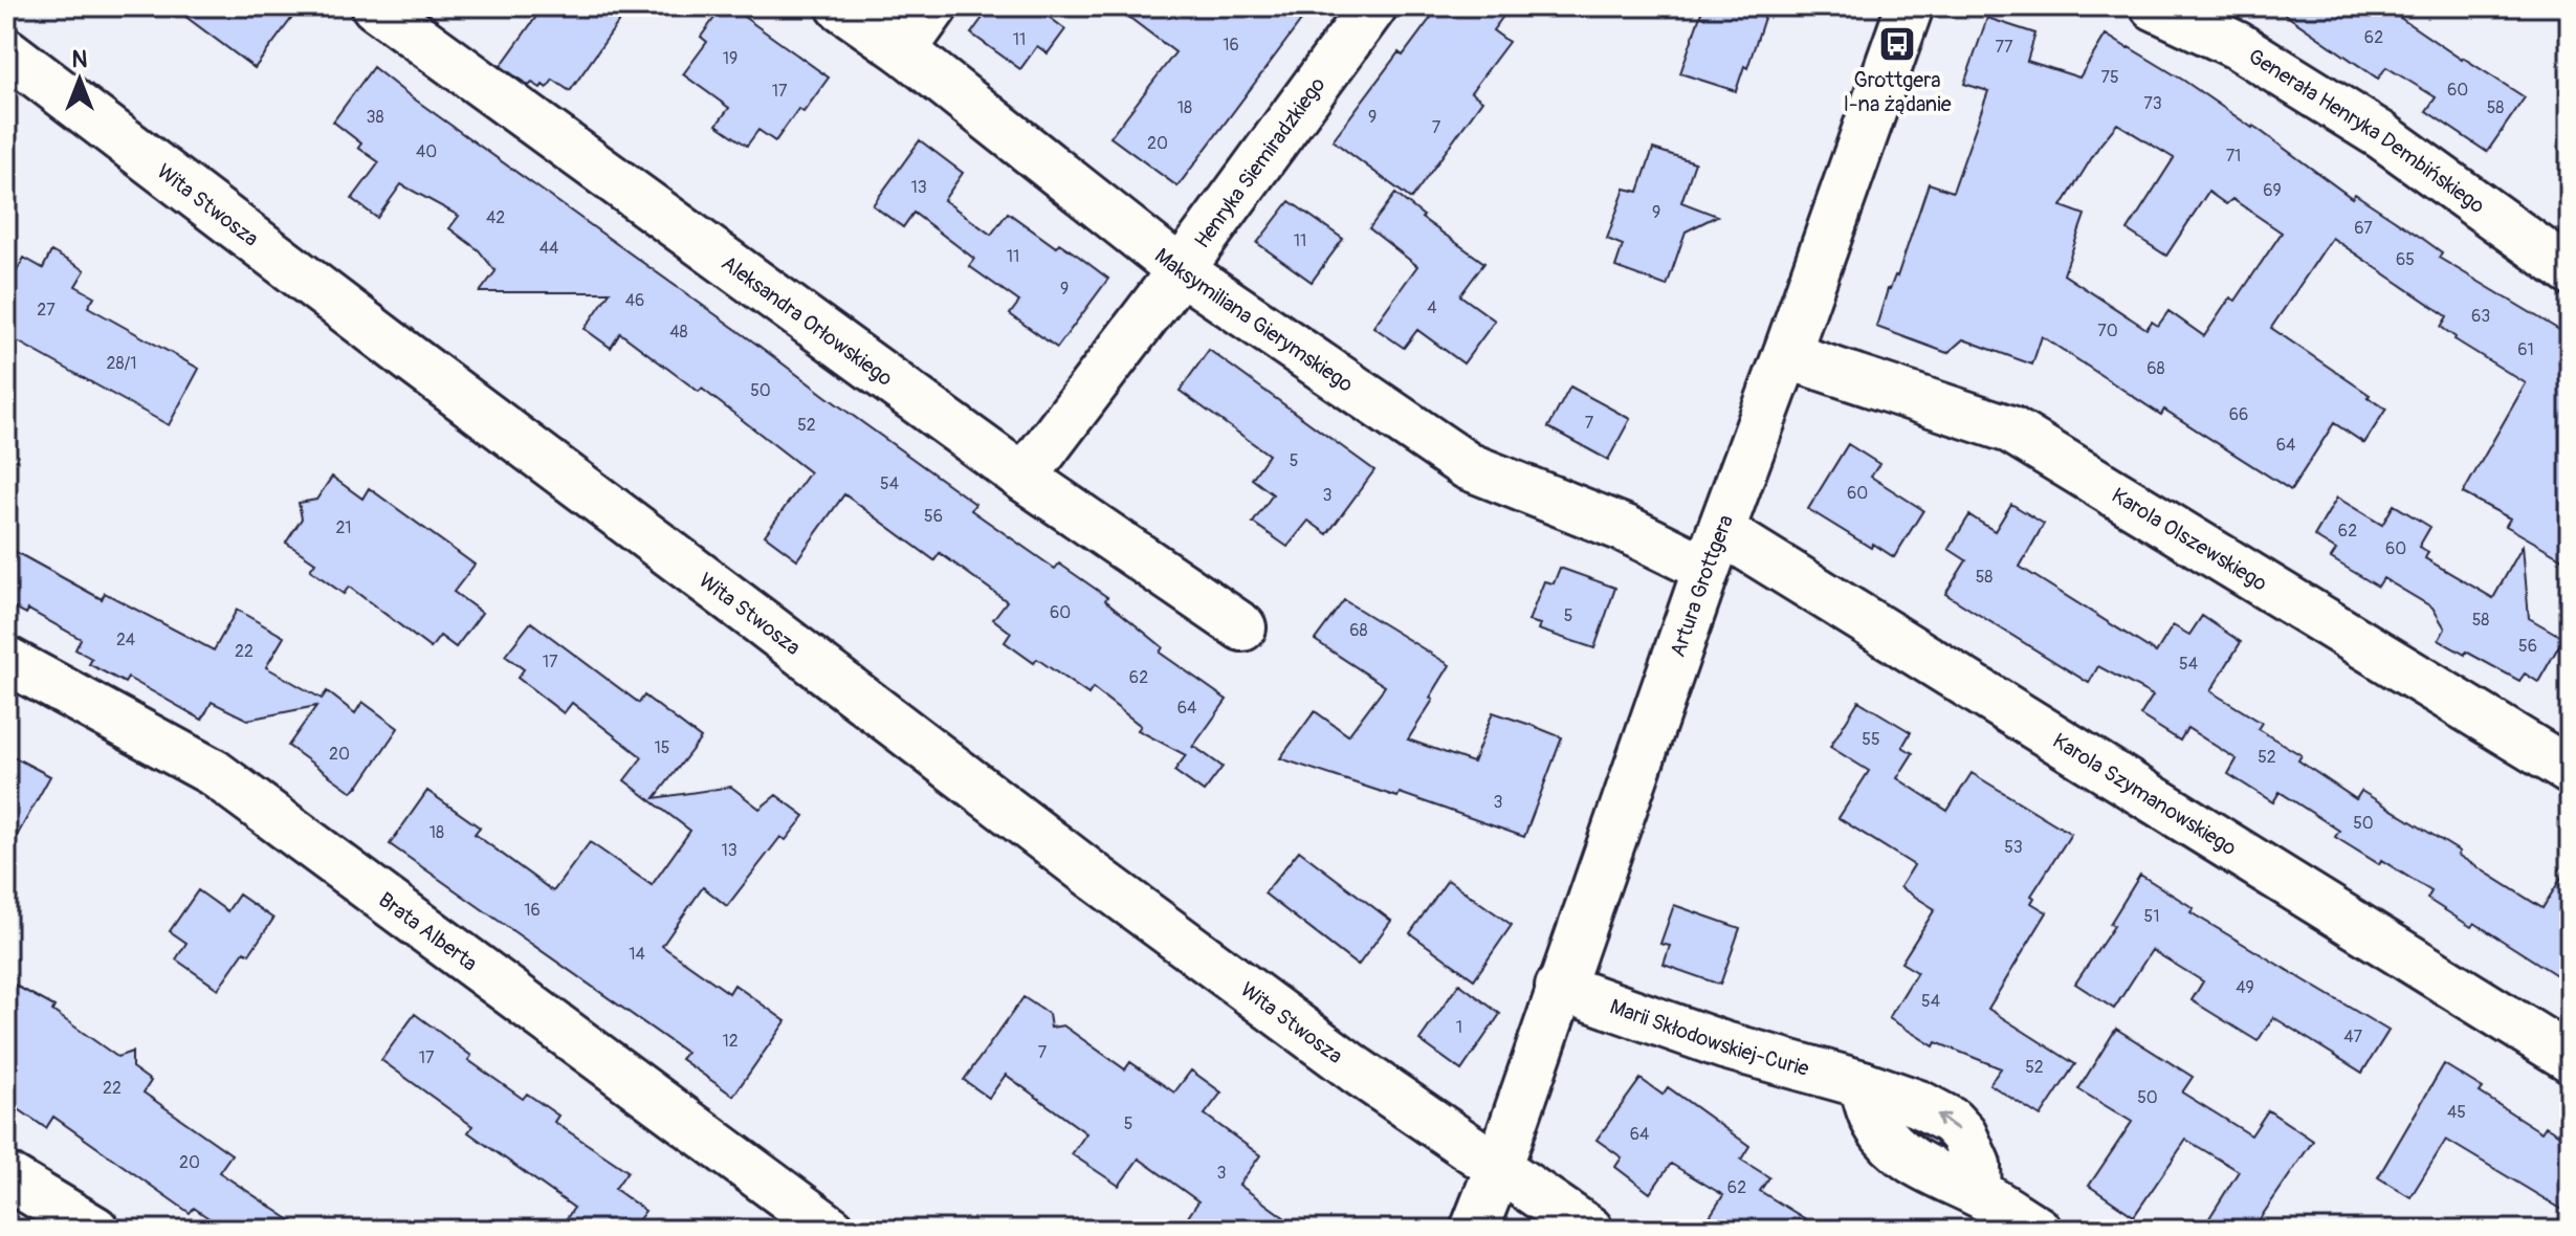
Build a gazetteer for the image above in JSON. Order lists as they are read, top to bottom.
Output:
{
  "streets": {
    "street": [
      "Generała Henryka Dembińskiego",
      "Henryka Siemiradzkiego",
      "Wita Stwosza",
      "Maksymiliana Gierymskiego",
      "Aleksandra Orłowskiego",
      "Karola Olszewskiego",
      "Artura Grottgera",
      "Karola Szymanowskiego",
      "Brata Alberta",
      "Marii Skłodowskiej-Curie"
    ]
  },
  "crossings": [
    ["Henryka Siemiradzkiego", "Maksymiliana Gierymskiego"],
    ["Henryka Siemiradzkiego", "Aleksandra Orłowskiego"],
    ["Wita Stwosza", "Artura Grottgera"],
    ["Maksymiliana Gierymskiego", "Artura Grottgera"],
    ["Maksymiliana Gierymskiego", "Karola Szymanowskiego"],
    ["Karola Olszewskiego", "Artura Grottgera"],
    ["Artura Grottgera", "Karola Szymanowskiego"],
    ["Artura Grottgera", "Marii Skłodowskiej-Curie"]
  ],
  "places": {
    "bus stop": ["Grottgera I-na żądanie"]
  },
  "house_numbers": [
    "62",
    "11",
    "16",
    "77",
    "19",
    "75",
    "60",
    "17",
    "73",
    "18",
    "58",
    "38",
    "9",
    "7",
    "20",
    "40",
    "71",
    "13",
    "69",
    "9",
    "42",
    "67",
    "11",
    "44",
    "11",
    "65",
    "9",
    "46",
    "4",
    "27",
    "63",
    "70",
    "48",
    "61",
    "28/1",
    "68",
    "50",
    "66",
    "7",
    "52",
    "64",
    "5",
    "54",
    "60",
    "3",
    "56",
    "21",
    "62",
    "60",
    "58",
    "60",
    "5",
    "58",
    "68",
    "24",
    "56",
    "22",
    "17",
    "54",
    "62",
    "64",
    "55",
    "15",
    "20",
    "52",
    "3",
    "50",
    "18",
    "53",
    "13",
    "16",
    "51",
    "14",
    "49",
    "54",
    "1",
    "47",
    "12",
    "7",
    "17",
    "52",
    "22",
    "50",
    "45",
    "5",
    "64",
    "20",
    "3",
    "62"
  ],
  "north": "top"
}
